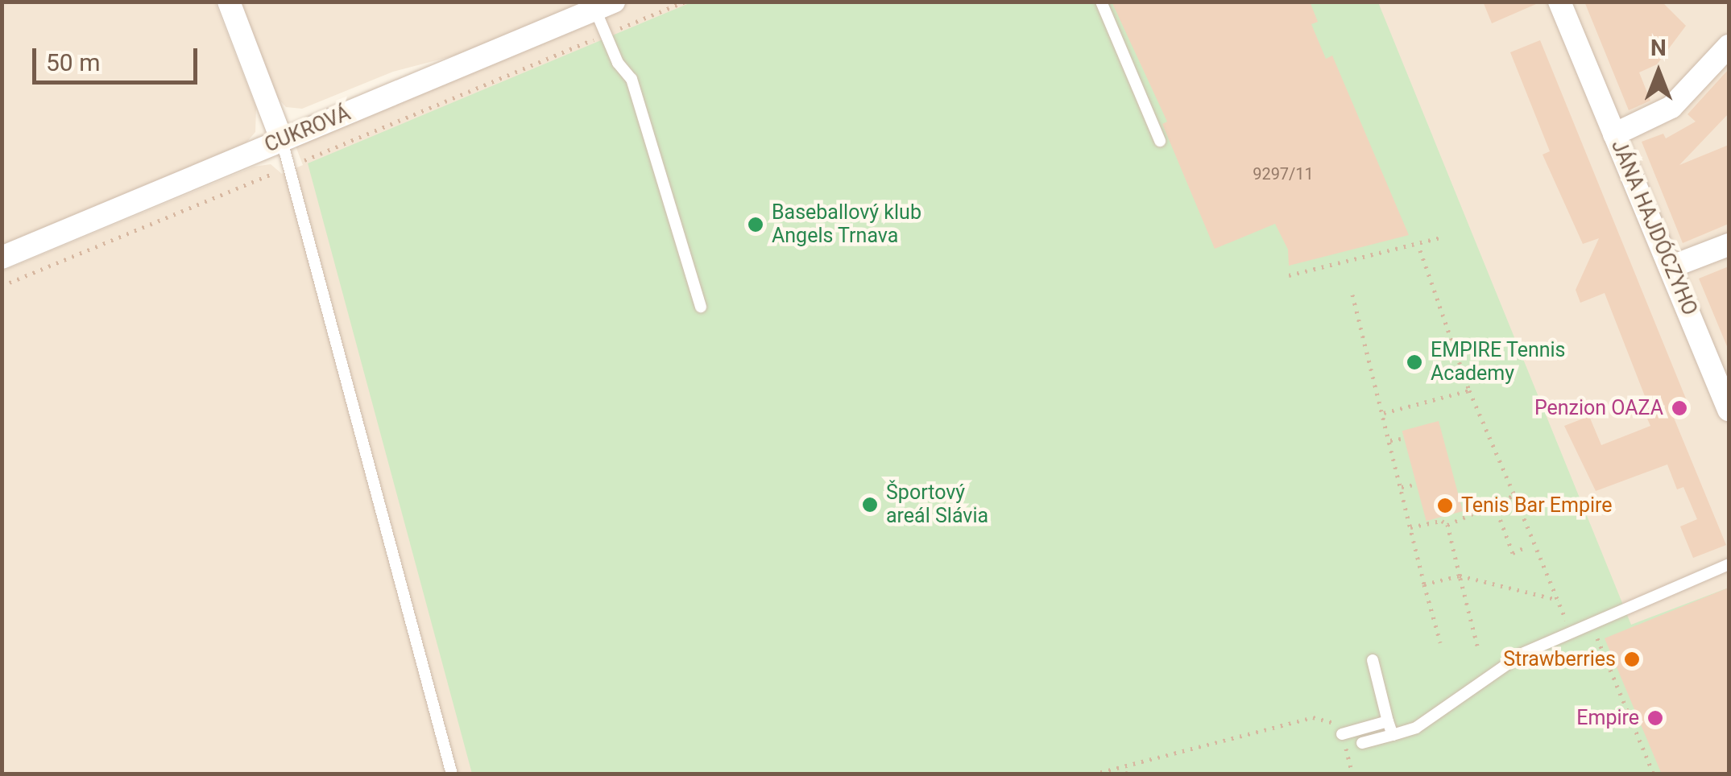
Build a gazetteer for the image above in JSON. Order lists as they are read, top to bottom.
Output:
{
  "streets": {
    "street": ["CUKROVÁ", "JÁNA HAJDÓCZYHO"]
  },
  "places": [
    "Baseballový klub Angels Trnava",
    "EMPIRE Tennis Academy",
    "Penzion OAZA",
    "Športový areál Slávia",
    "Tenis Bar Empire",
    "Strawberries",
    "Empire"
  ],
  "house_numbers": ["9297/11"],
  "scale_bar": "50 m",
  "north": "top"
}
